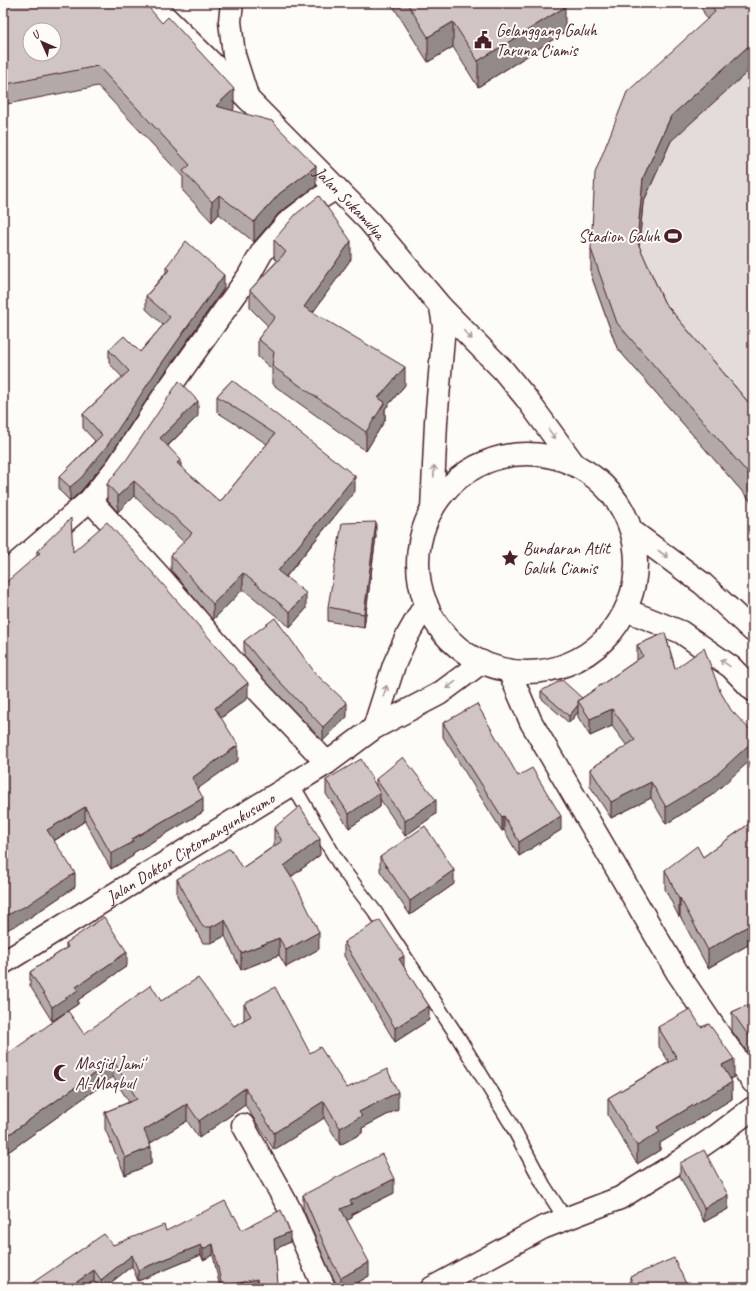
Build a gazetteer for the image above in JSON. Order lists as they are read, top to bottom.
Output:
{
  "streets": {
    "street": ["Jalan Sukamulya", "Jalan Doktor Ciptomangunkusumo"]
  },
  "places": {
    "public building": ["Gelanggang Galuh Taruna Ciamis"],
    "sports": ["Stadion Galuh"],
    "place": ["Bundaran Atlit Galuh Ciamis"],
    "mosque": ["Masjid Jami' Al-Maqbul"]
  },
  "north": "top left"
}
